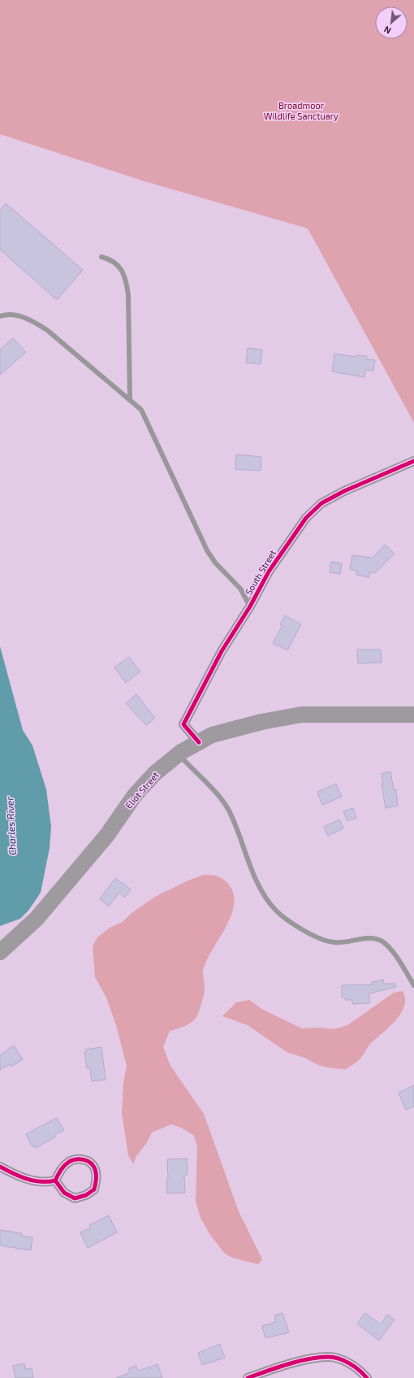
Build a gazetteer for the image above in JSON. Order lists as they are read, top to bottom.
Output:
{
  "streets": {
    "main road": ["Eliot Street"],
    "street": ["South Street"]
  },
  "crossings": [
    ["South Street", "Eliot Street"]
  ],
  "water": ["Charles River"],
  "parks": ["Broadmoor Wildlife Sanctuary"],
  "north": "bottom left"
}
